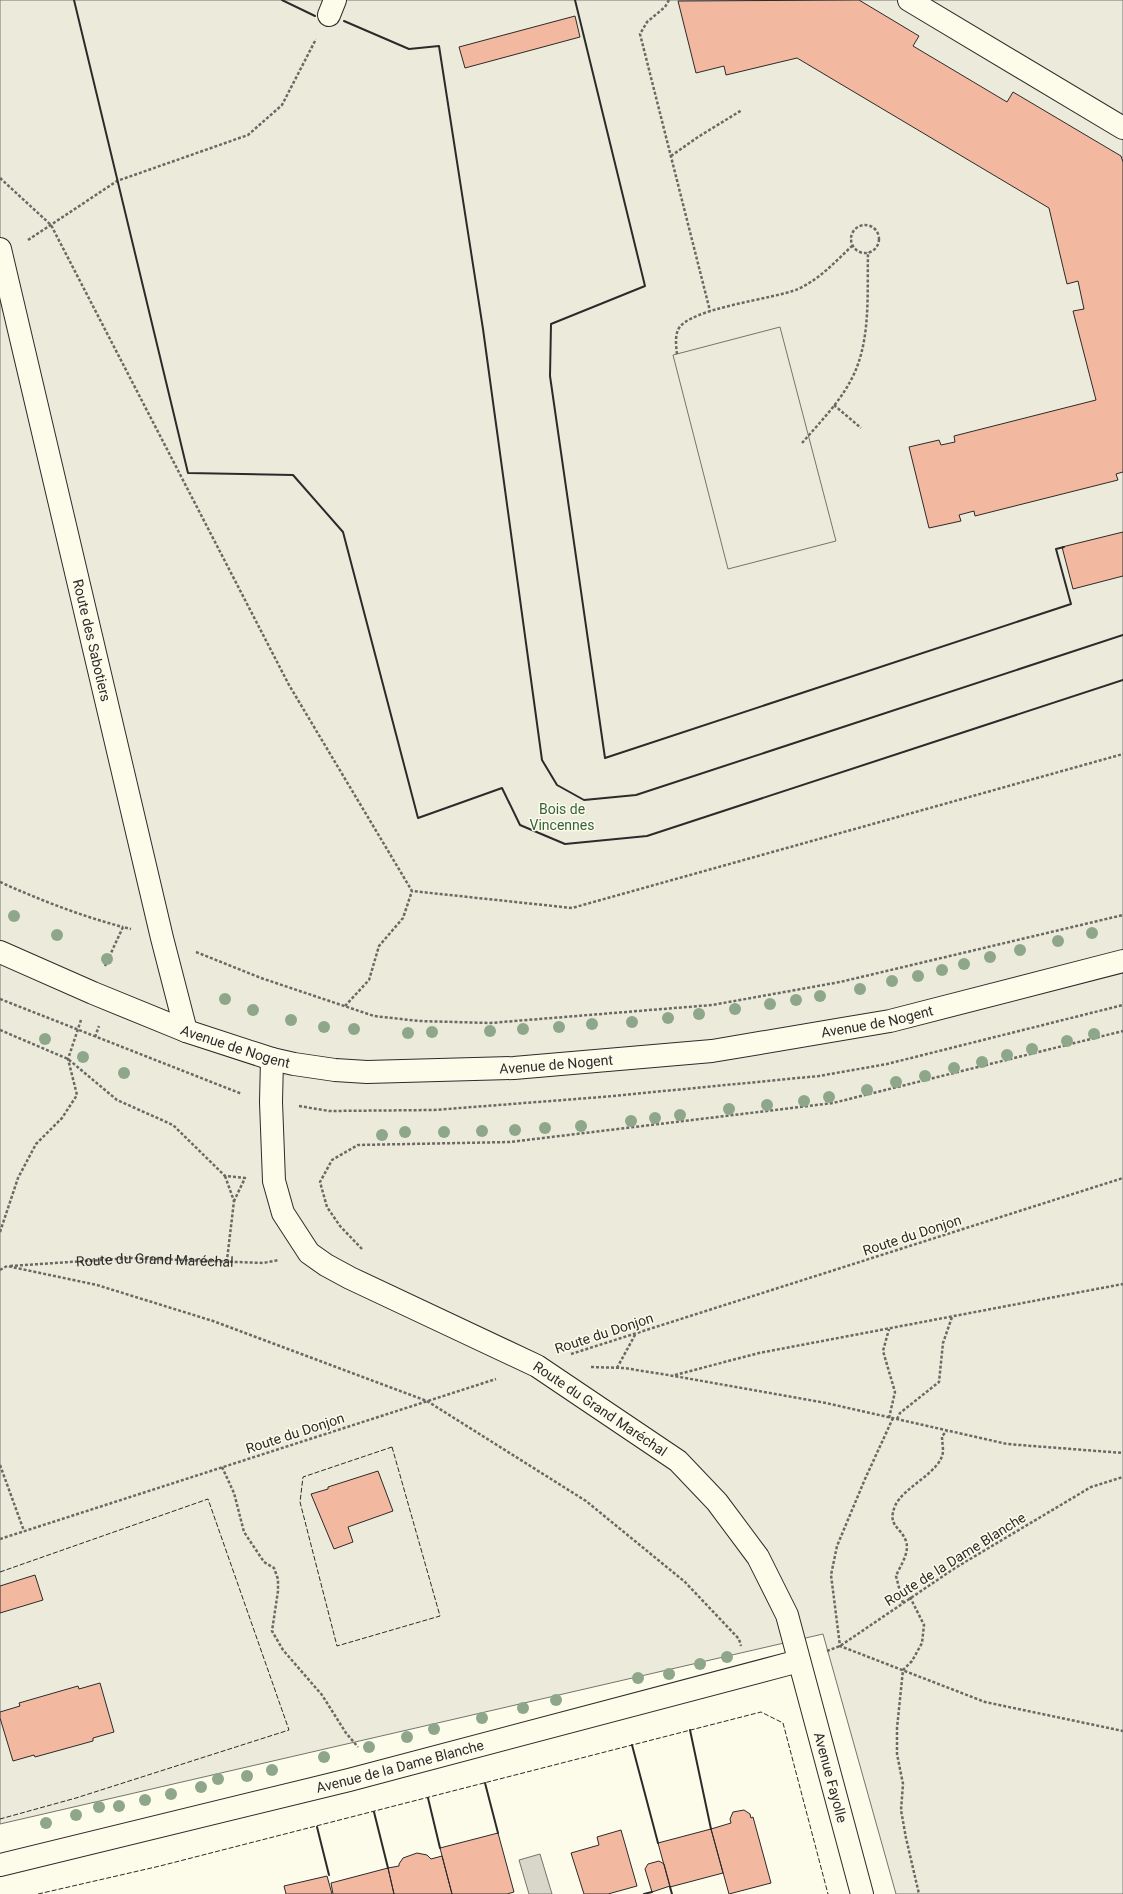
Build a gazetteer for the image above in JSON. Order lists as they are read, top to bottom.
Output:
{
  "streets": {
    "street": [
      "Route des Sabotiers",
      "Avenue de Nogent",
      "Route du Grand Maréchal",
      "Avenue de la Dame Blanche",
      "Avenue Fayolle"
    ],
    "path": ["Route du Donjon", "Route de la Dame Blanche"]
  },
  "crossings": [
    ["Route des Sabotiers", "Avenue de Nogent"],
    ["Avenue de Nogent", "Route du Grand Maréchal"],
    ["Route du Donjon", "Route du Grand Maréchal"],
    ["Route du Grand Maréchal", "Route de la Dame Blanche"],
    ["Route du Grand Maréchal", "Avenue de la Dame Blanche"],
    ["Route du Grand Maréchal", "Avenue Fayolle"],
    ["Route de la Dame Blanche", "Avenue de la Dame Blanche"],
    ["Route de la Dame Blanche", "Avenue Fayolle"],
    ["Avenue de la Dame Blanche", "Avenue Fayolle"]
  ],
  "parks": ["Bois de Vincennes"]
}
